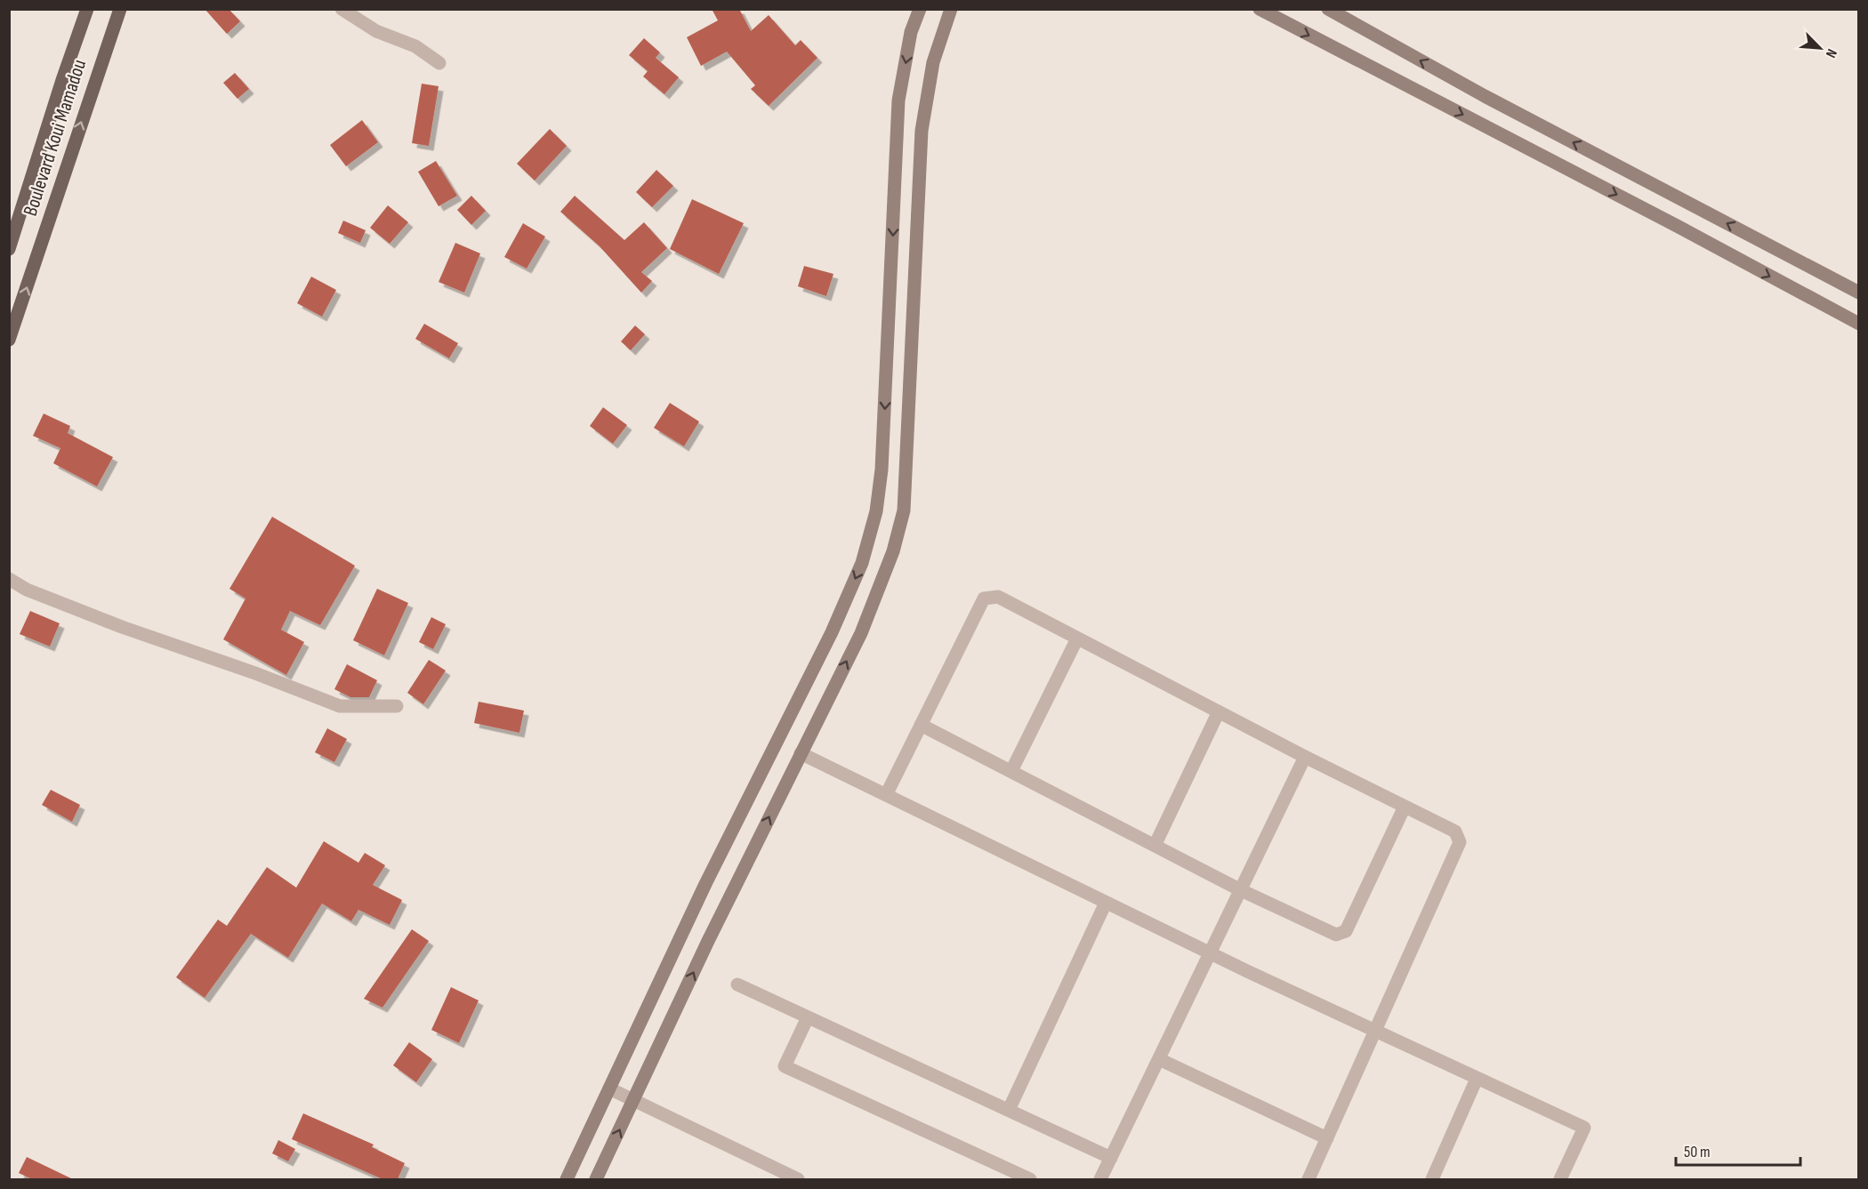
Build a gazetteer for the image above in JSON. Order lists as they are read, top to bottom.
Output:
{
  "streets": {
    "main road": ["Boulevard Koui Mamadou"]
  },
  "scale_bar": "50 m",
  "north": "bottom right"
}
